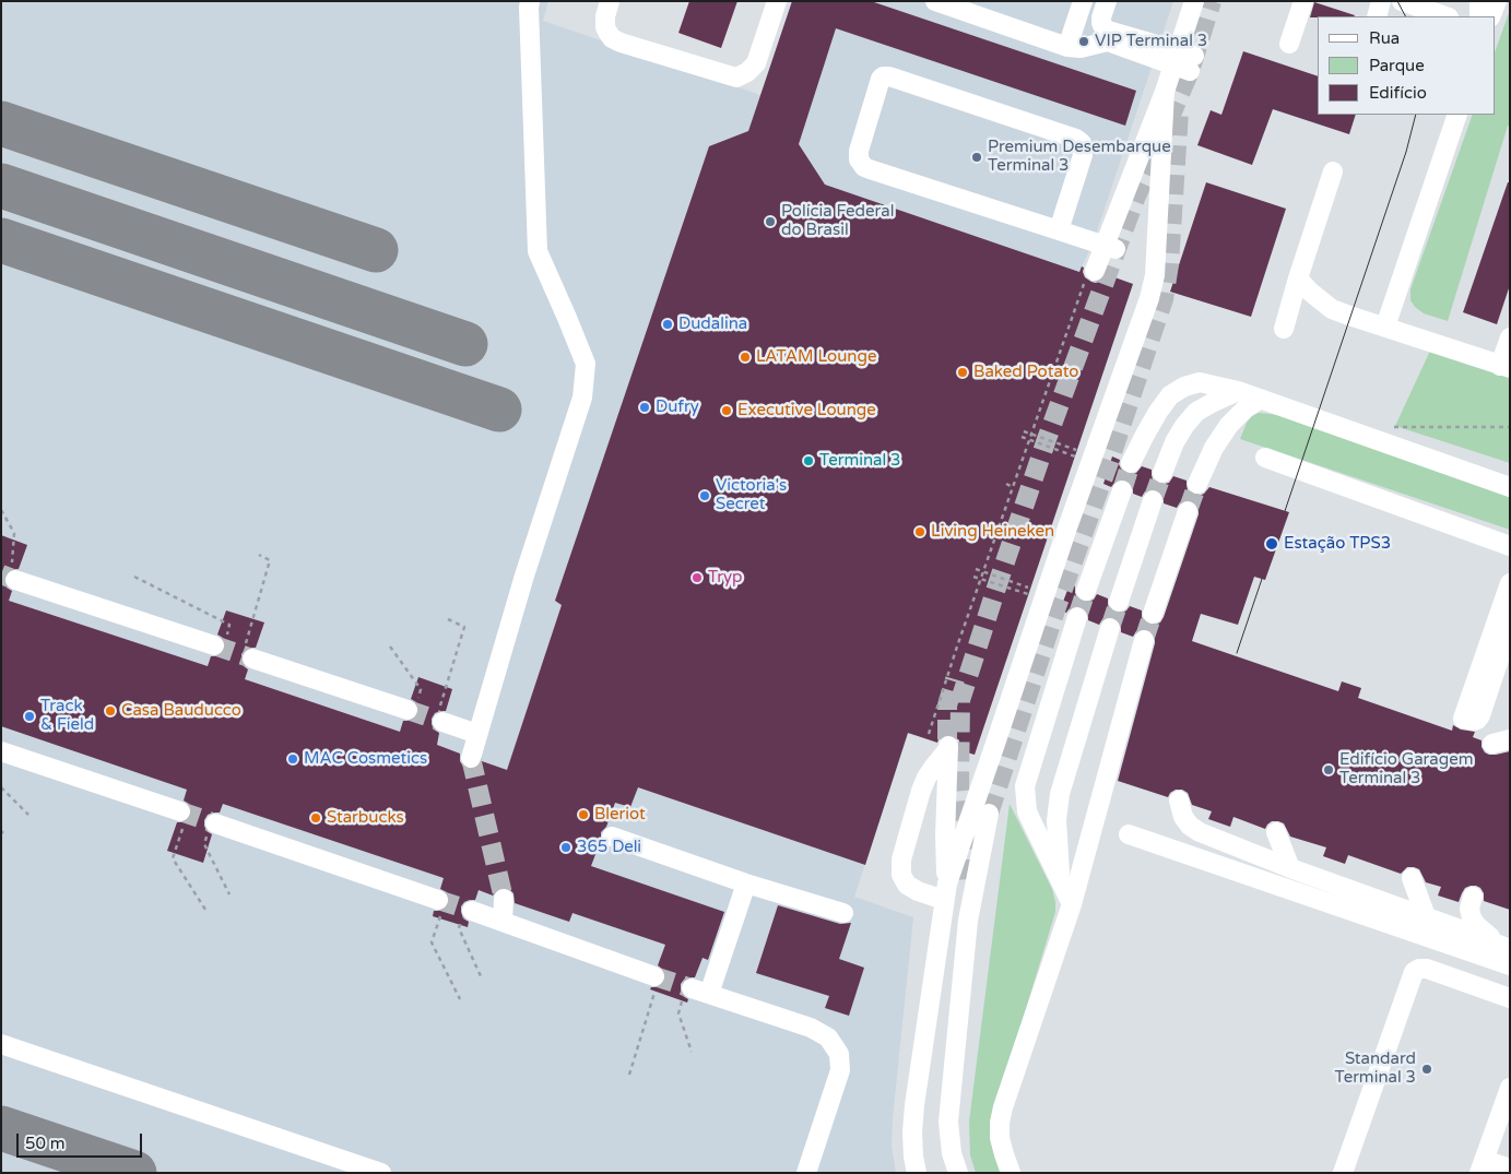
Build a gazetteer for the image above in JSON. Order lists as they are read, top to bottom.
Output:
{
  "places": [
    "VIP Terminal 3",
    "Premium Desembarque Terminal 3",
    "Polícia Federal do Brasil",
    "Dudalina",
    "LATAM Lounge",
    "Baked Potato",
    "Dufry",
    "Executive Lounge",
    "Terminal 3",
    "Victoria's Secret",
    "Living Heineken",
    "Estação TPS3",
    "Tryp",
    "Casa Bauducco",
    "Track & Field",
    "MAC Cosmetics",
    "Edifício Garagem Terminal 3",
    "Bleriot",
    "Starbucks",
    "365 Deli",
    "Standard Terminal 3"
  ],
  "legend": ["Rua", "Parque", "Edifício"],
  "scale_bar": "50 m"
}
